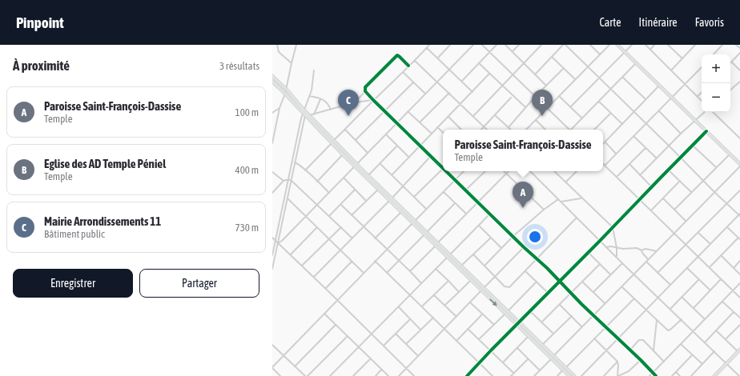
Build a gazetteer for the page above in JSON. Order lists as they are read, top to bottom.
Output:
{
  "page": {
    "header": "Pinpoint",
    "nav": ["Carte", "Itinéraire", "Favoris"],
    "heading": ["À proximité", "3 résultats"],
    "map_buttons": ["+", "−"],
    "list": [
      {
        "mark": "A",
        "name": "Paroisse Saint-François-Dassise",
        "note": "Temple",
        "value": "100 m"
      },
      {
        "mark": "B",
        "name": "Eglise des AD Temple Péniel",
        "note": "Temple",
        "value": "400 m"
      },
      {
        "mark": "C",
        "name": "Mairie Arrondissements 11",
        "note": "Bâtiment public",
        "value": "730 m"
      }
    ],
    "pins": ["B", "C", "A"],
    "popup": ["Paroisse Saint-François-Dassise", "Temple"],
    "buttons": ["Enregistrer", "Partager"]
  }
}
